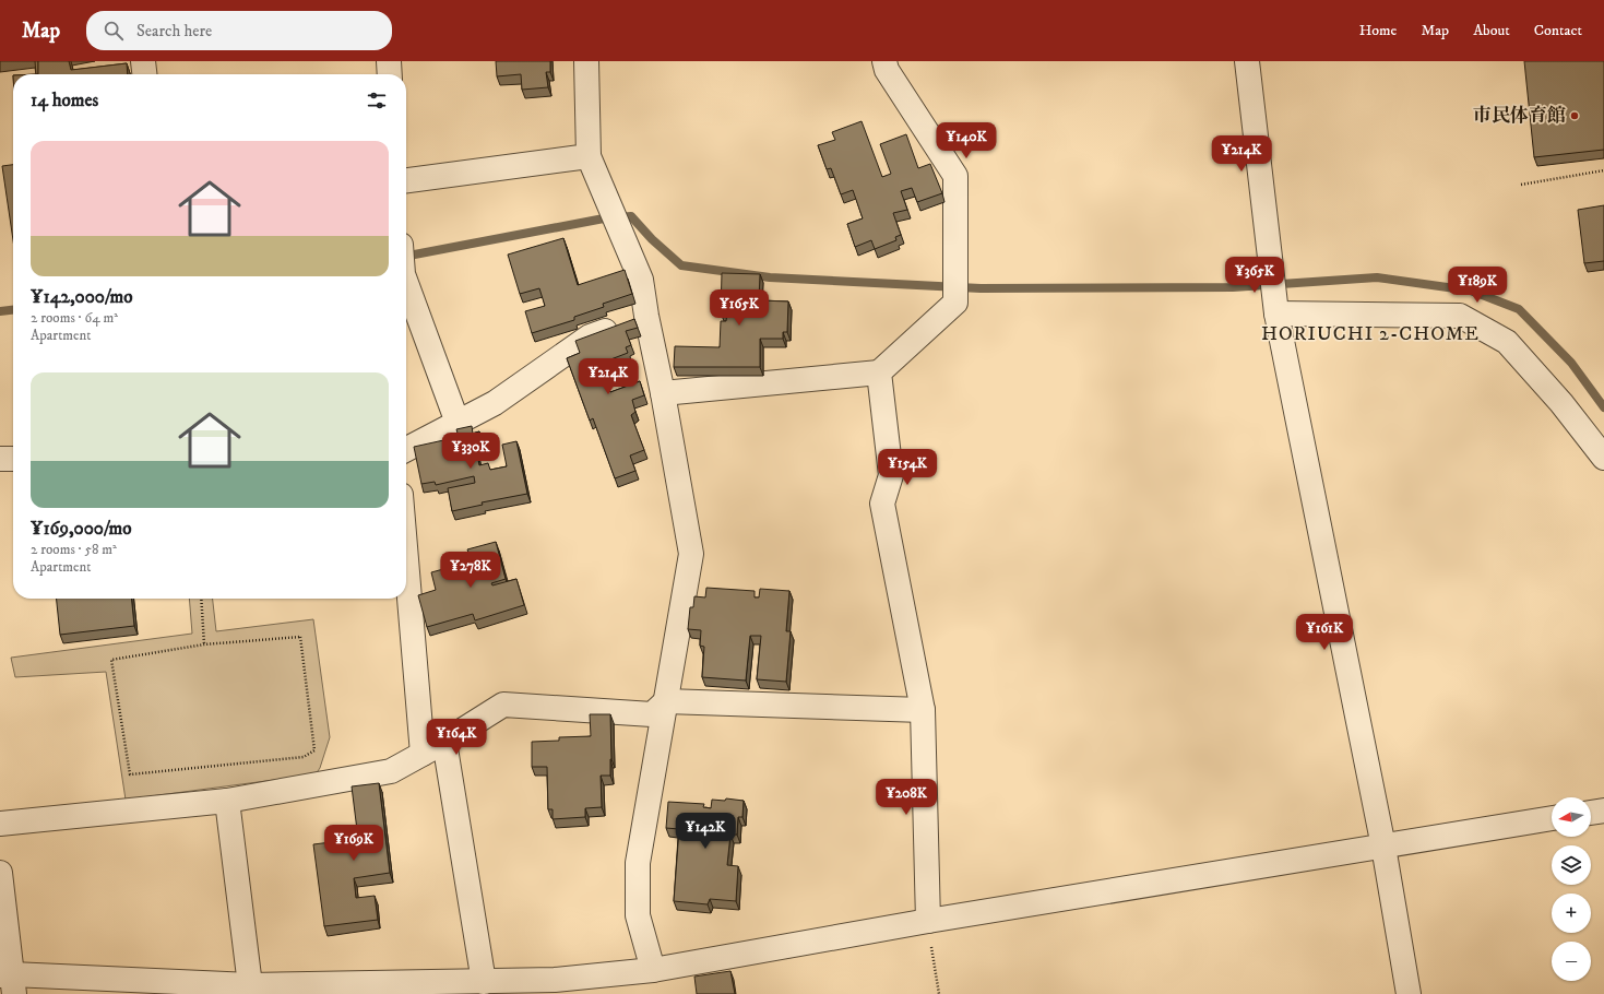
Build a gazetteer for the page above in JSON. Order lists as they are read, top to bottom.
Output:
{
  "districts": ["HORIUCHI 2-CHOME"],
  "places": ["市民体育館"],
  "north": "left",
  "page": {
    "header": "Map",
    "search": "Search here",
    "nav": [
      "Home",
      "Map",
      "About",
      "Contact"
    ],
    "heading": "14 homes",
    "price": [
      "¥140K",
      "¥214K",
      "¥365K",
      "¥189K",
      "¥165K",
      "¥214K",
      "¥330K",
      "¥154K",
      "¥278K",
      "¥161K",
      "¥164K",
      "¥208K",
      "¥142K",
      "¥169K"
    ],
    "list": [
      {
        "name": "¥142,000/mo",
        "note": "2 rooms · 64 m² · Apartment"
      },
      {
        "name": "¥169,000/mo",
        "note": "2 rooms · 58 m² · Apartment"
      }
    ],
    "map_buttons": ["+", "−"]
  }
}
